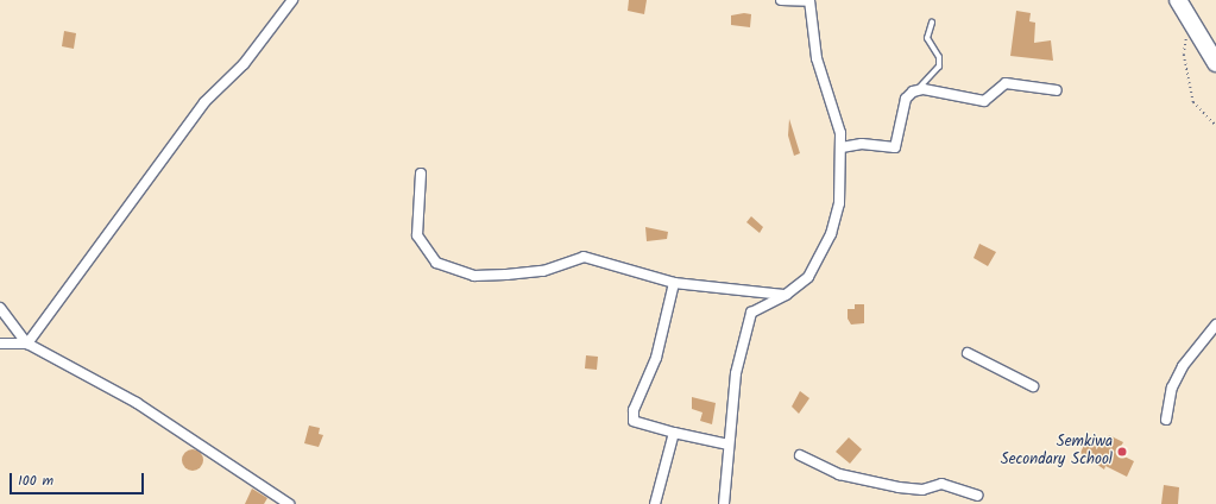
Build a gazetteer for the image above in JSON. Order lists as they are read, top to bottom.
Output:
{
  "places": ["Semkiwa Secondary School"],
  "scale_bar": "100 m"
}
